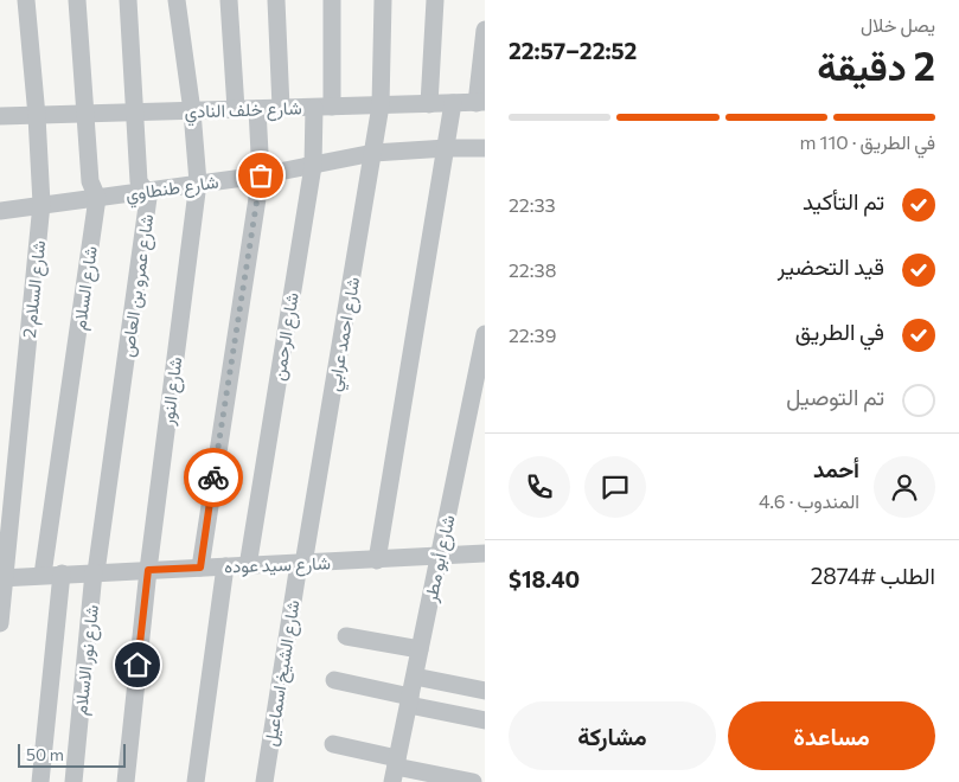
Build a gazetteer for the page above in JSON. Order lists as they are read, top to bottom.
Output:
{
  "streets": {
    "street": [
      "شارع خلف النادي",
      "شارع طنطاوي",
      "شارع عمرو بن العاص",
      "شارع السلام",
      "شارع السلام 2",
      "شارع احمد عرابي",
      "شارع الرحمن",
      "شارع النور",
      "شارع أبو مطر",
      "شارع سيد عوده",
      "شارع نور الاسلام",
      "شارع الشيخ اسماعيل"
    ]
  },
  "crossings": [
    ["شارع خلف النادي", "شارع عمرو بن العاص"],
    ["شارع خلف النادي", "شارع السلام"],
    ["شارع خلف النادي", "شارع السلام 2"],
    ["شارع خلف النادي", "شارع احمد عرابي"],
    ["شارع خلف النادي", "شارع الرحمن"],
    ["شارع خلف النادي", "شارع النور"],
    ["شارع طنطاوي", "شارع عمرو بن العاص"],
    ["شارع طنطاوي", "شارع السلام"],
    ["شارع طنطاوي", "شارع السلام 2"],
    ["شارع طنطاوي", "شارع احمد عرابي"],
    ["شارع طنطاوي", "شارع الرحمن"],
    ["شارع طنطاوي", "شارع النور"],
    ["شارع عمرو بن العاص", "شارع سيد عوده"],
    ["شارع عمرو بن العاص", "شارع نور الاسلام"],
    ["شارع السلام", "شارع سيد عوده"],
    ["شارع السلام 2", "شارع سيد عوده"],
    ["شارع احمد عرابي", "شارع سيد عوده"],
    ["شارع احمد عرابي", "شارع الشيخ اسماعيل"],
    ["شارع الرحمن", "شارع سيد عوده"],
    ["شارع النور", "شارع سيد عوده"],
    ["شارع أبو مطر", "شارع سيد عوده"],
    ["شارع سيد عوده", "شارع نور الاسلام"],
    ["شارع سيد عوده", "شارع الشيخ اسماعيل"]
  ],
  "scale_bar": "50 m",
  "page": {
    "heading": ["2 دقيقة", "يصل خلال", "22:52–22:57"],
    "panel": [
      "أحمد",
      "المندوب · 4.6",
      "الطلب #2874",
      "$18.40"
    ],
    "bar": "في الطريق · 110 m",
    "list": [
      ["تم التأكيد", "22:33"],
      ["قيد التحضير", "22:38"],
      ["في الطريق", "22:39"],
      "تم التوصيل"
    ],
    "buttons": ["مساعدة", "مشاركة"],
    "scale": "50 m"
  }
}
